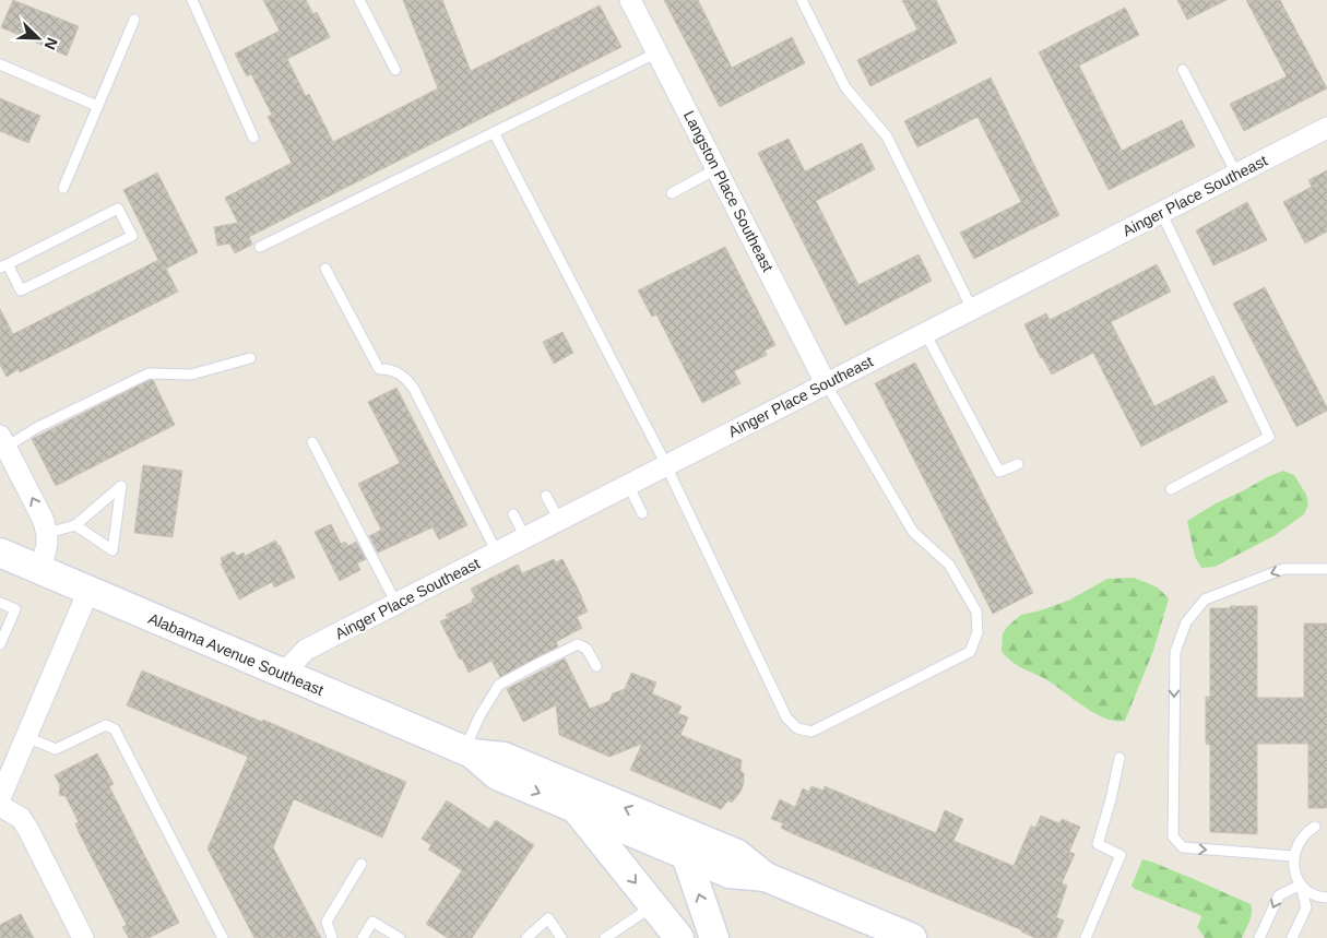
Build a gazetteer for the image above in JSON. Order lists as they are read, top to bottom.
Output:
{
  "streets": {
    "main road": ["Alabama Avenue Southeast"],
    "street": ["Langston Place Southeast", "Ainger Place Southeast"]
  },
  "crossings": [
    ["Langston Place Southeast", "Ainger Place Southeast"],
    ["Ainger Place Southeast", "Alabama Avenue Southeast"]
  ],
  "north": "bottom right"
}
